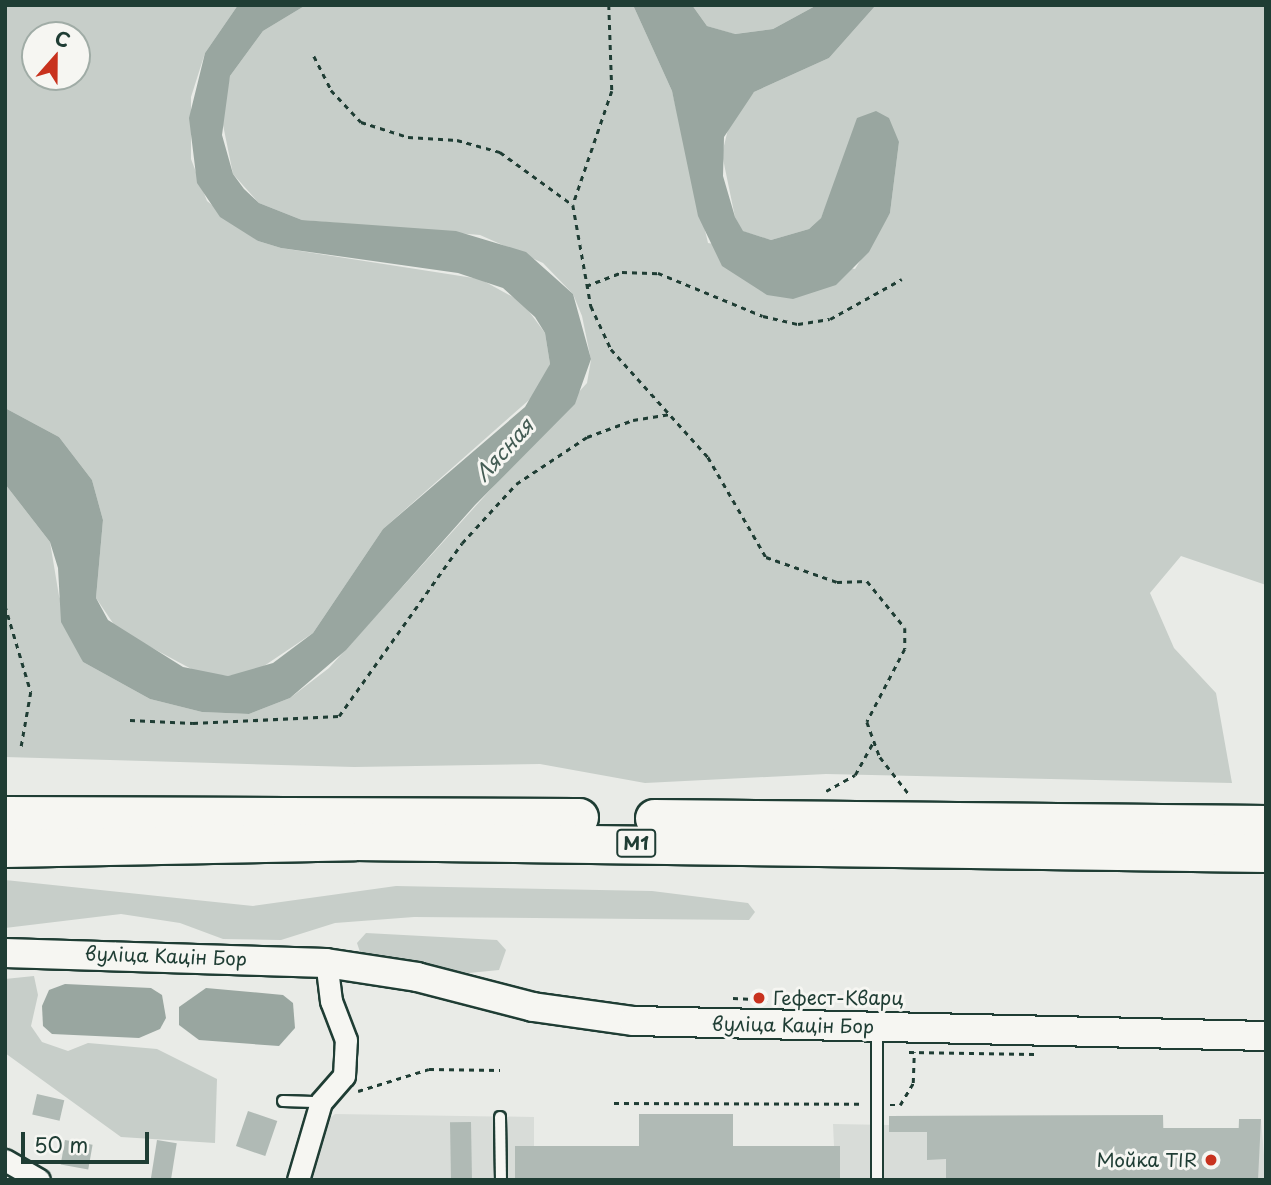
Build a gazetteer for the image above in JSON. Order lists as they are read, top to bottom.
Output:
{
  "streets": {
    "highway": ["М1"],
    "main road": ["вуліца Кацін Бор"]
  },
  "water": ["Лясная"],
  "places": ["Гефест-Кварц", "Мойка TIR"],
  "scale_bar": "50 m",
  "north": "top"
}
